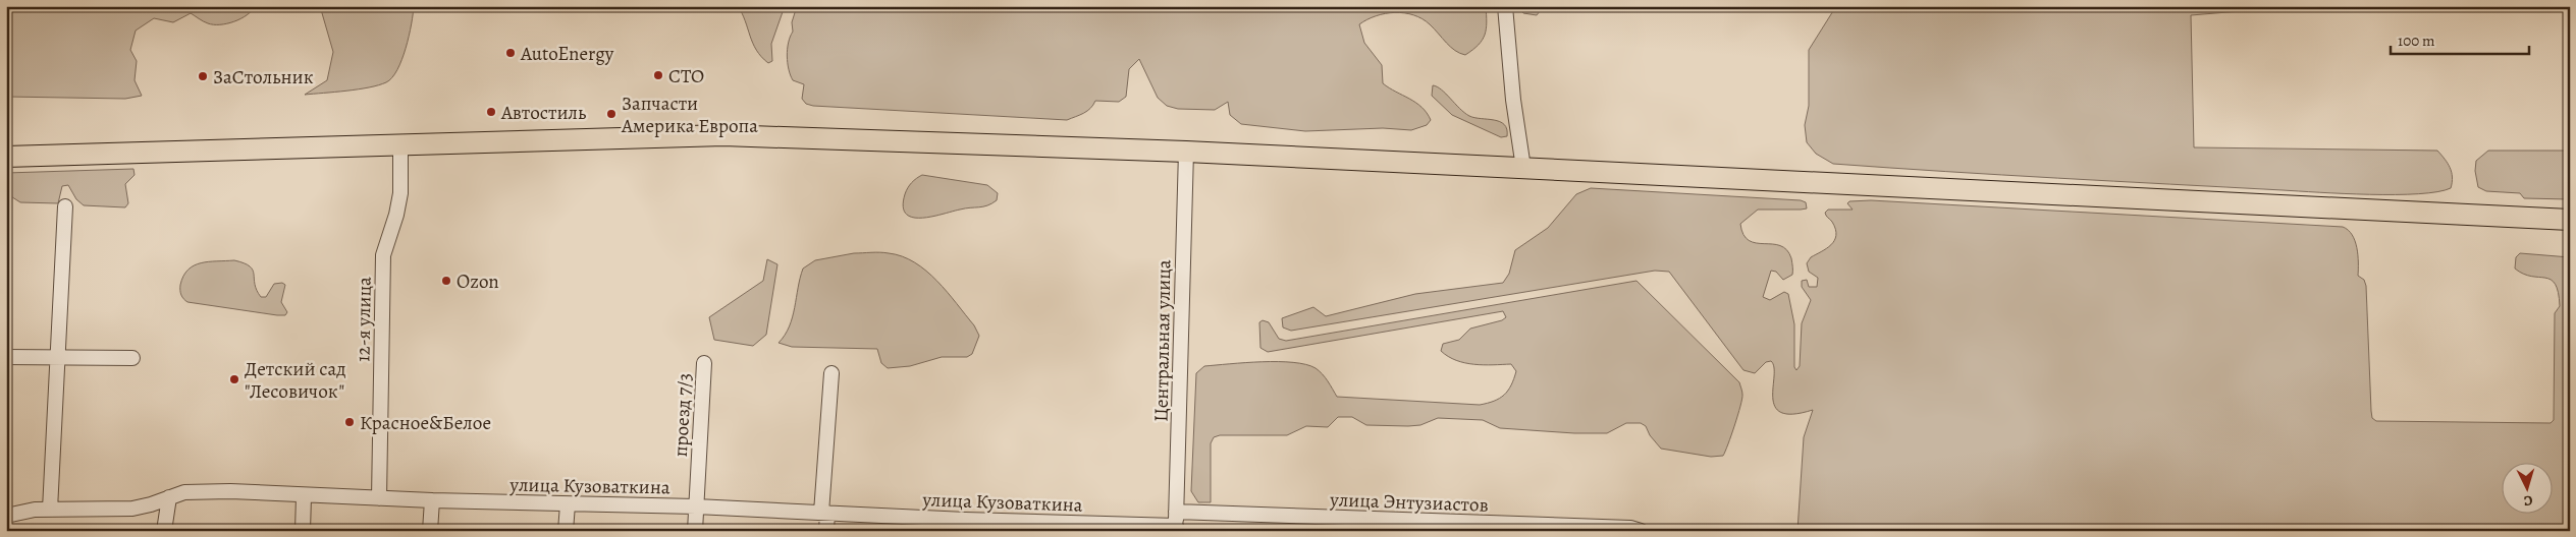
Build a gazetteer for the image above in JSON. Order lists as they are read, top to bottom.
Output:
{
  "streets": {
    "street": [
      "12-я улица",
      "Центральная улица",
      "проезд 7/3",
      "улица Кузоваткина",
      "улица Энтузиастов"
    ]
  },
  "crossings": [
    ["12-я улица", "улица Кузоваткина"],
    ["Центральная улица", "улица Кузоваткина"],
    ["Центральная улица", "улица Энтузиастов"],
    ["проезд 7/3", "улица Кузоваткина"],
    ["улица Кузоваткина", "улица Энтузиастов"]
  ],
  "places": [
    "AutoEnergy",
    "СТО",
    "ЗаСтольник",
    "Автостиль",
    "Запчасти Америка Европа",
    "Ozon",
    "Детский сад \"Лесовичок\"",
    "Красное&Белое"
  ],
  "scale_bar": "100 m",
  "north": "bottom"
}
